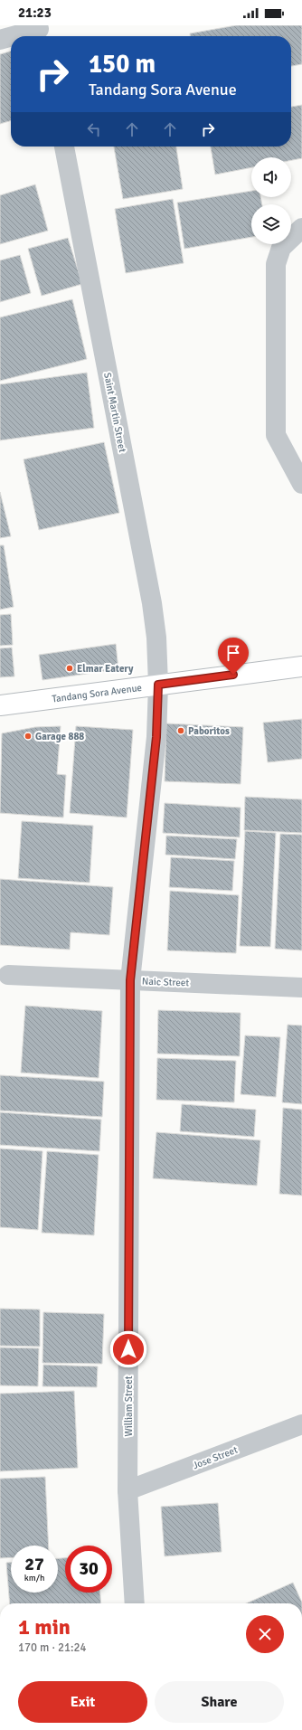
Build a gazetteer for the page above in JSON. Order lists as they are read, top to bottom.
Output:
{
  "streets": {
    "main road": ["Tandang Sora Avenue"],
    "street": [
      "Saint Martin Street",
      "Naic Street",
      "William Street",
      "Jose Street"
    ]
  },
  "crossings": [
    ["Saint Martin Street", "Tandang Sora Avenue"],
    ["Saint Martin Street", "William Street"],
    ["Tandang Sora Avenue", "William Street"],
    ["Naic Street", "William Street"],
    ["William Street", "Jose Street"]
  ],
  "places": ["Elmar Eatery", "Paboritos", "Garage 888"],
  "page": {
    "status": "21:23",
    "turn": ["150 m", "Tandang Sora Avenue"],
    "speed": "27 km/h",
    "limit": "30",
    "heading": ["1 min", "170 m · 21:24"],
    "buttons": ["Exit", "Share"]
  }
}
